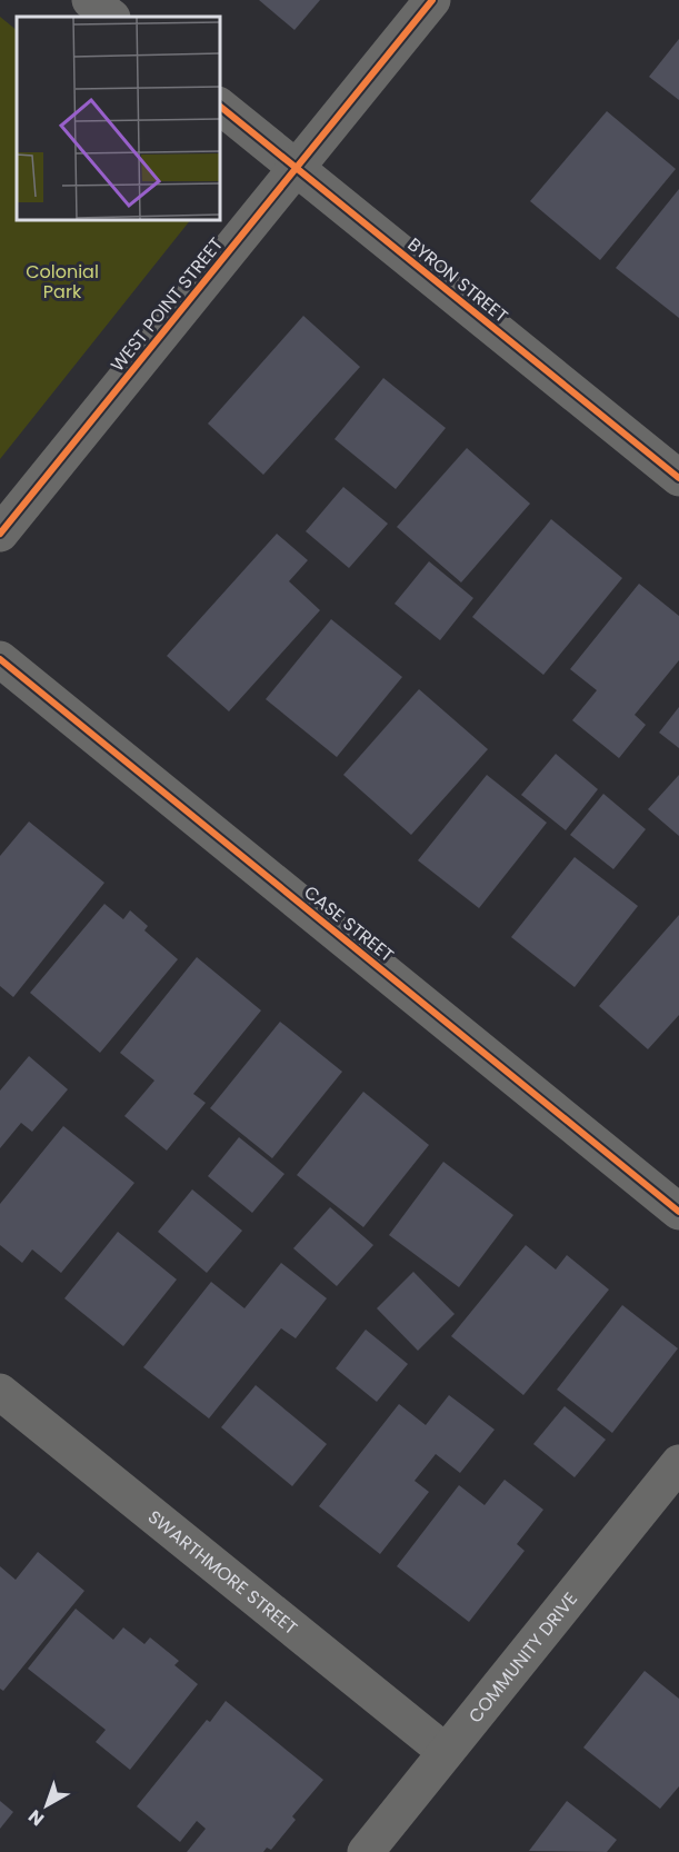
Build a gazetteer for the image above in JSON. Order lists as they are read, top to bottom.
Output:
{
  "streets": {
    "street": [
      "BYRON STREET",
      "WEST POINT STREET",
      "CASE STREET",
      "SWARTHMORE STREET",
      "COMMUNITY DRIVE"
    ]
  },
  "crossings": [
    ["BYRON STREET", "WEST POINT STREET"],
    ["SWARTHMORE STREET", "COMMUNITY DRIVE"]
  ],
  "parks": ["Colonial Park"],
  "north": "bottom left"
}
